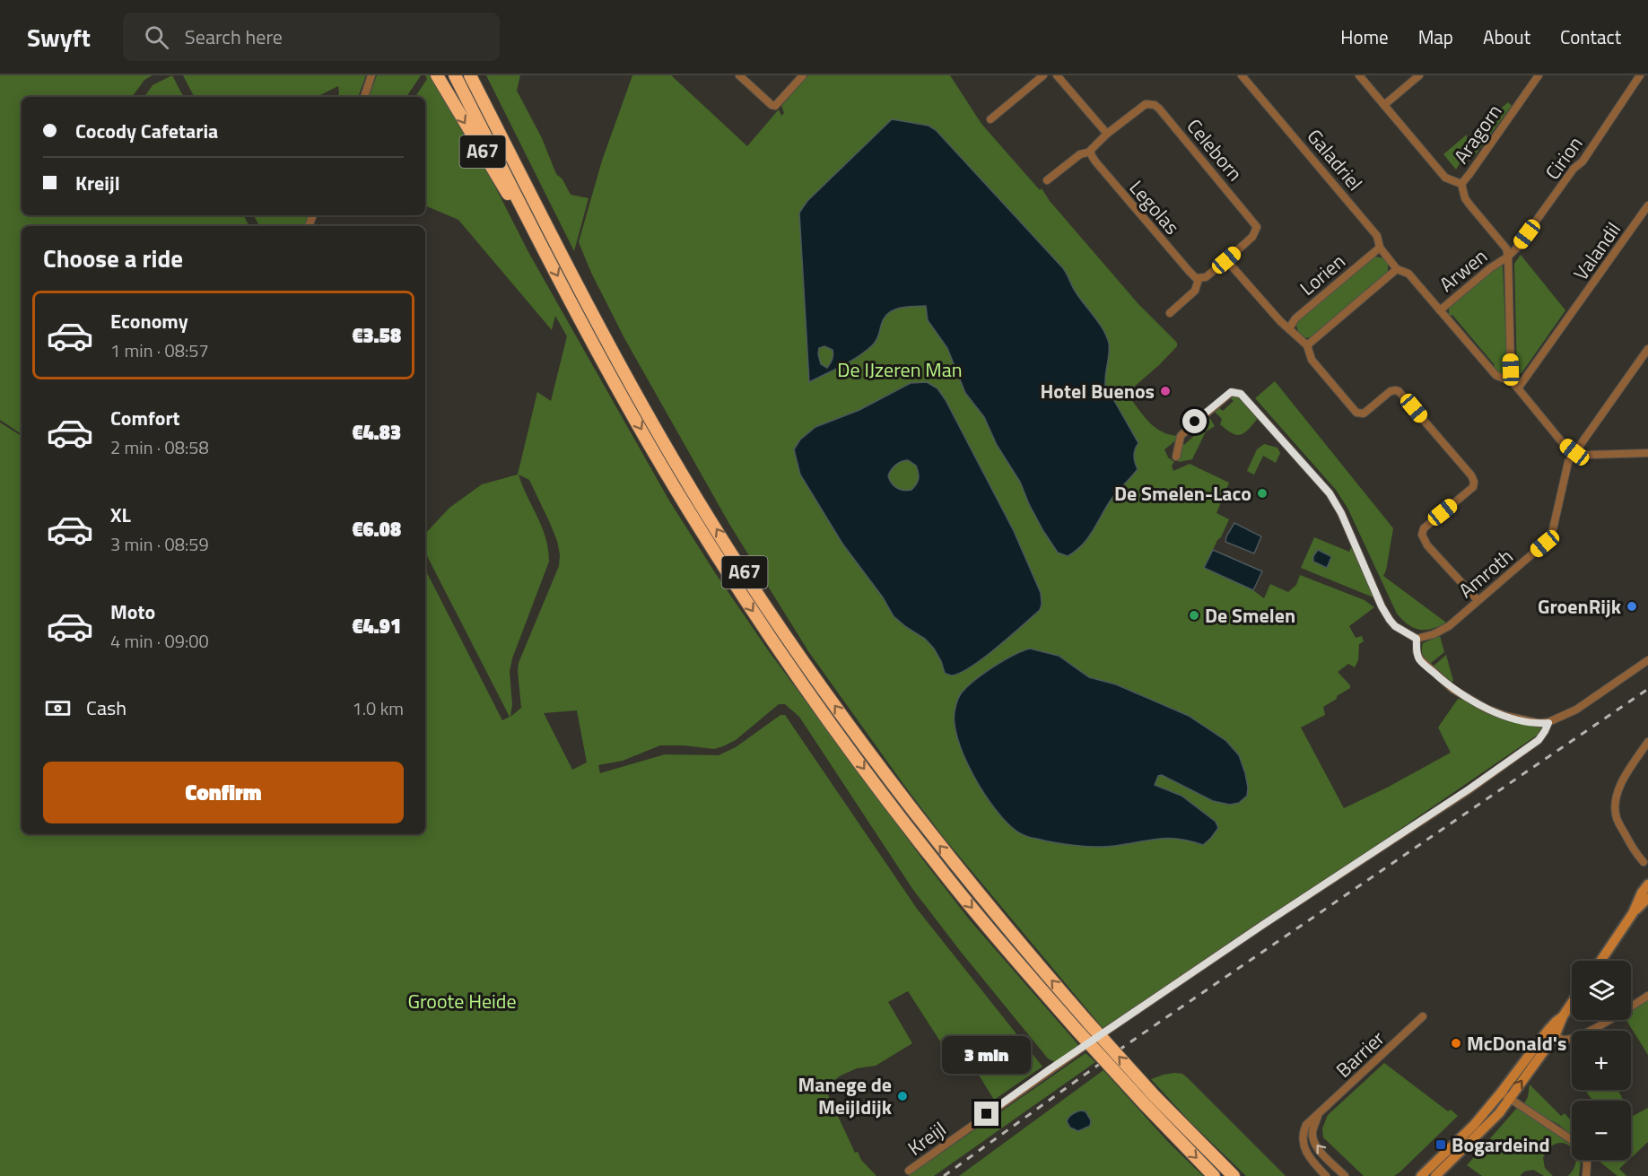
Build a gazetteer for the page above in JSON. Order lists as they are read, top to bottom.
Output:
{
  "streets": {
    "highway": ["A67"],
    "street": [
      "Aragorn",
      "Celeborn",
      "Cirion",
      "Galadriel",
      "Legolas",
      "Valandil",
      "Arwen",
      "Lorien",
      "Amroth",
      "Barrier",
      "Kreijl"
    ]
  },
  "crossings": [
    ["Cirion", "Arwen"],
    ["Galadriel", "Arwen"],
    ["Galadriel", "Lorien"],
    ["Valandil", "Arwen"]
  ],
  "parks": ["De IJzeren Man", "Groote Heide"],
  "places": {
    "other": [
      "Hotel Buenos",
      "De Smelen-Laco",
      "GroenRijk",
      "De Smelen",
      "McDonald's",
      "Manege de Meijldijk"
    ],
    "transit": ["Bogardeind"]
  },
  "page": {
    "header": "Swyft",
    "search": "Search here",
    "nav": [
      "Home",
      "Map",
      "About",
      "Contact"
    ],
    "banner": ["Cocody Cafetaria", "Kreijl"],
    "heading": "Choose a ride",
    "list": [
      {
        "name": "Economy",
        "note": "1 min · 08:57",
        "value": "€3.58"
      },
      {
        "name": "Comfort",
        "note": "2 min · 08:58",
        "value": "€4.83"
      },
      {
        "name": "XL",
        "note": "3 min · 08:59",
        "value": "€6.08"
      },
      {
        "name": "Moto",
        "note": "4 min · 09:00",
        "value": "€4.91"
      }
    ],
    "pay": ["Cash", "1.0 km"],
    "buttons": "Confirm",
    "map_buttons": ["+", "−"],
    "bubble": "3 min"
  }
}
